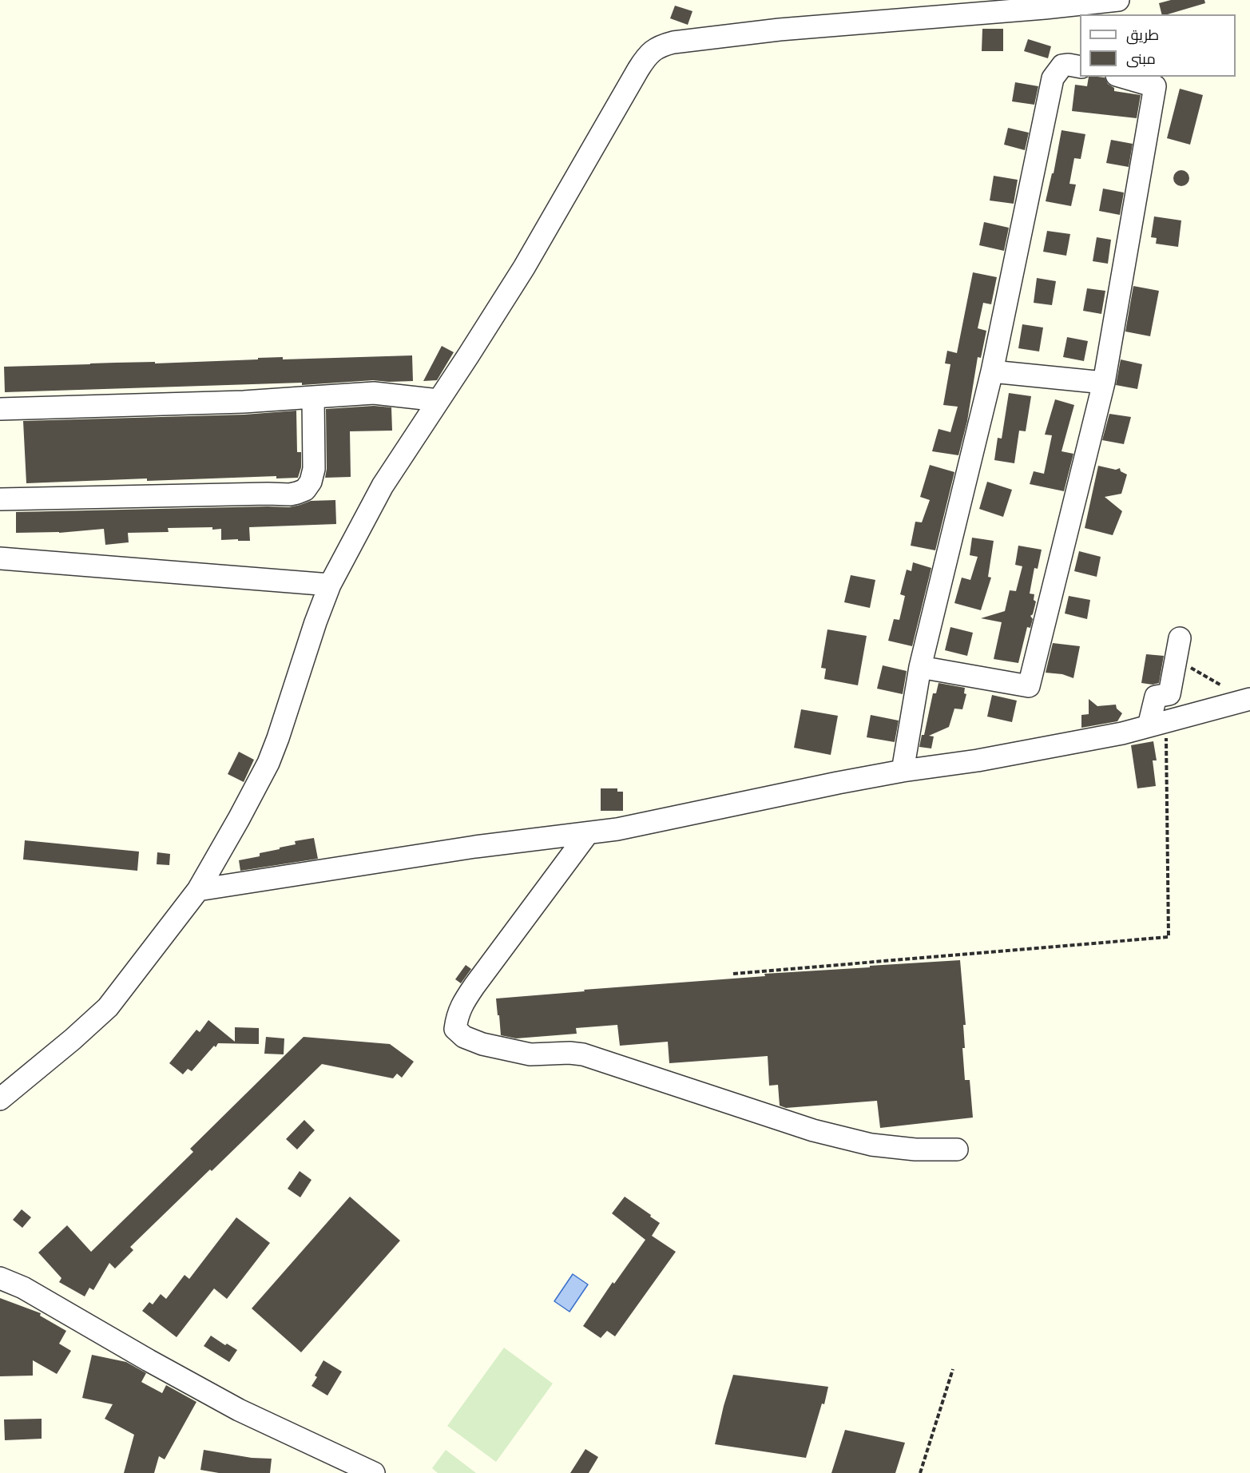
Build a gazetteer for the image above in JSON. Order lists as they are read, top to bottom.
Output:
{
  "legend": ["طريق", "مبنى"]
}
